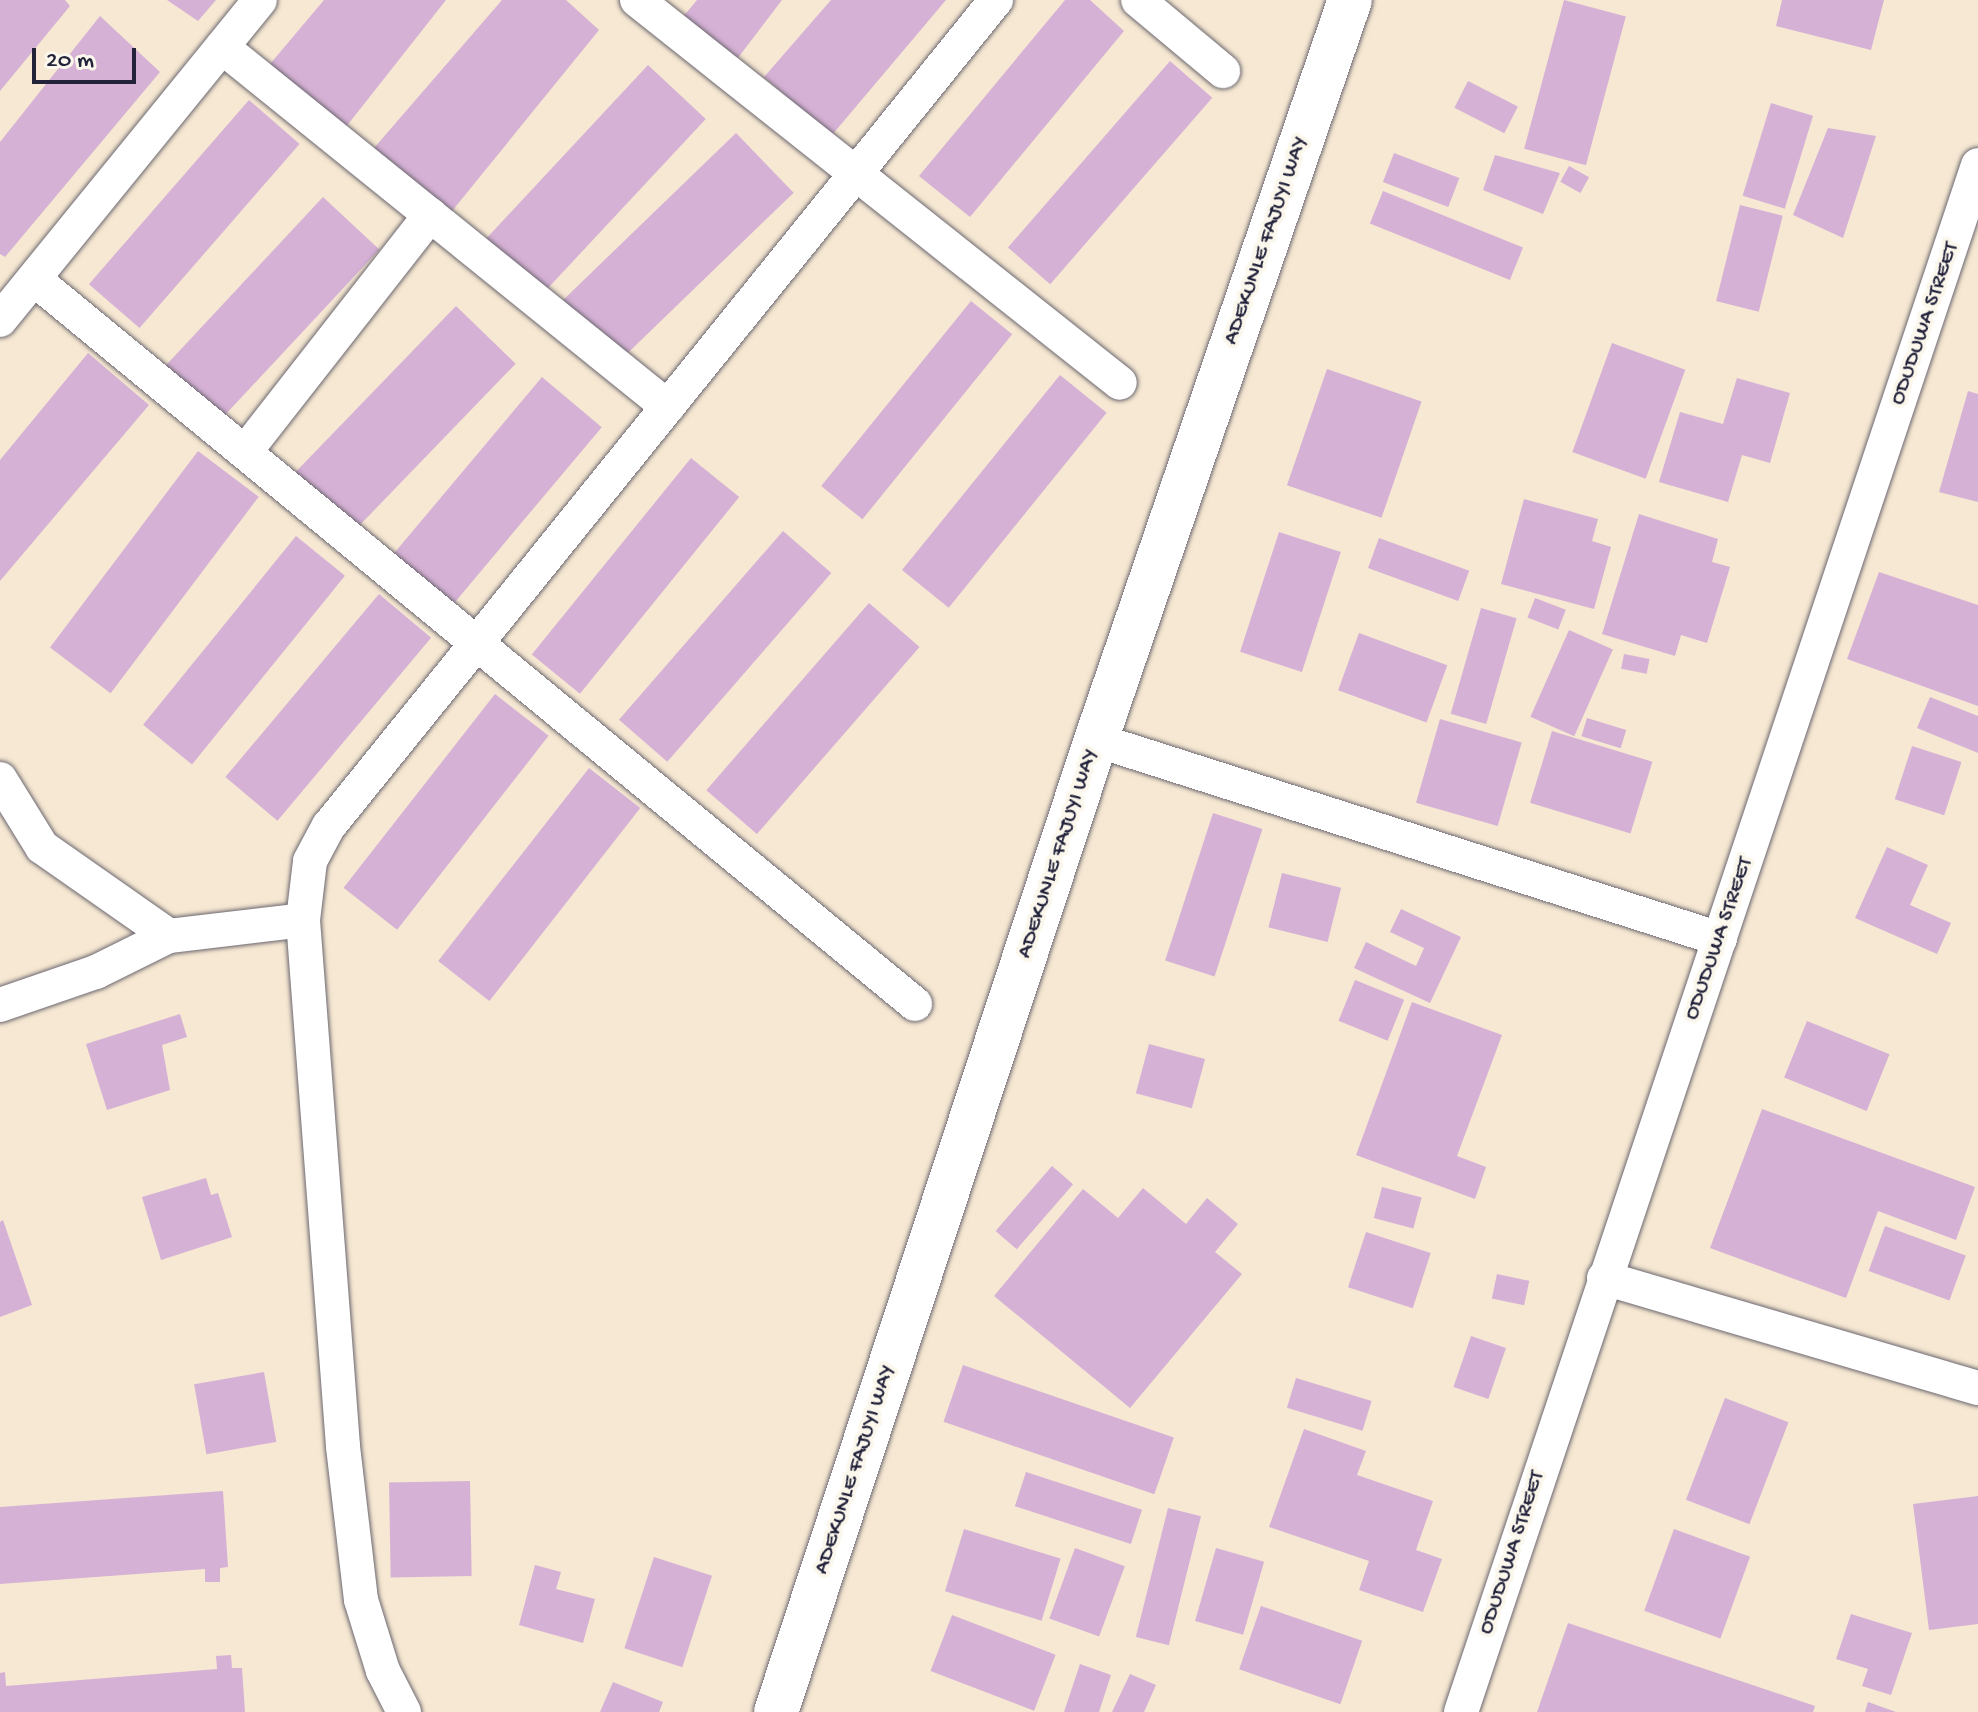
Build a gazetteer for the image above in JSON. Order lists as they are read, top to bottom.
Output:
{
  "streets": {
    "street": ["ADEKUNLE FAJUYI WAY", "ODUDUWA STREET"]
  },
  "scale_bar": "20 m"
}
